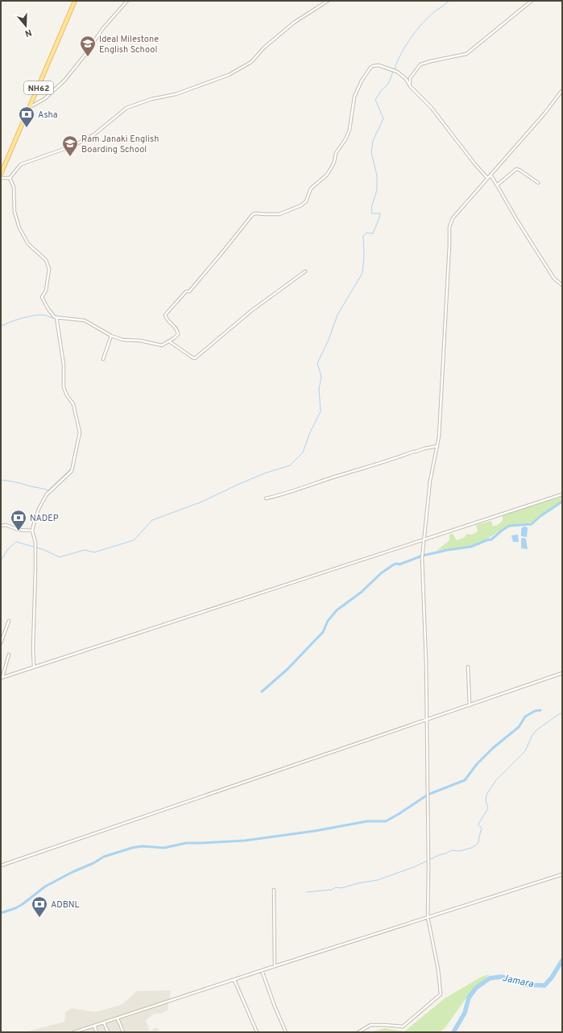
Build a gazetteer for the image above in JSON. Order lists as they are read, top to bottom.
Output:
{
  "streets": {
    "main road": ["NH62"]
  },
  "water": ["Jamara"],
  "places": {
    "school or university": ["Ideal Milestone English School", "Ram Janaki English Boarding School"],
    "bank": ["Asha", "NADEP", "ADBNL"]
  },
  "north": "bottom"
}
